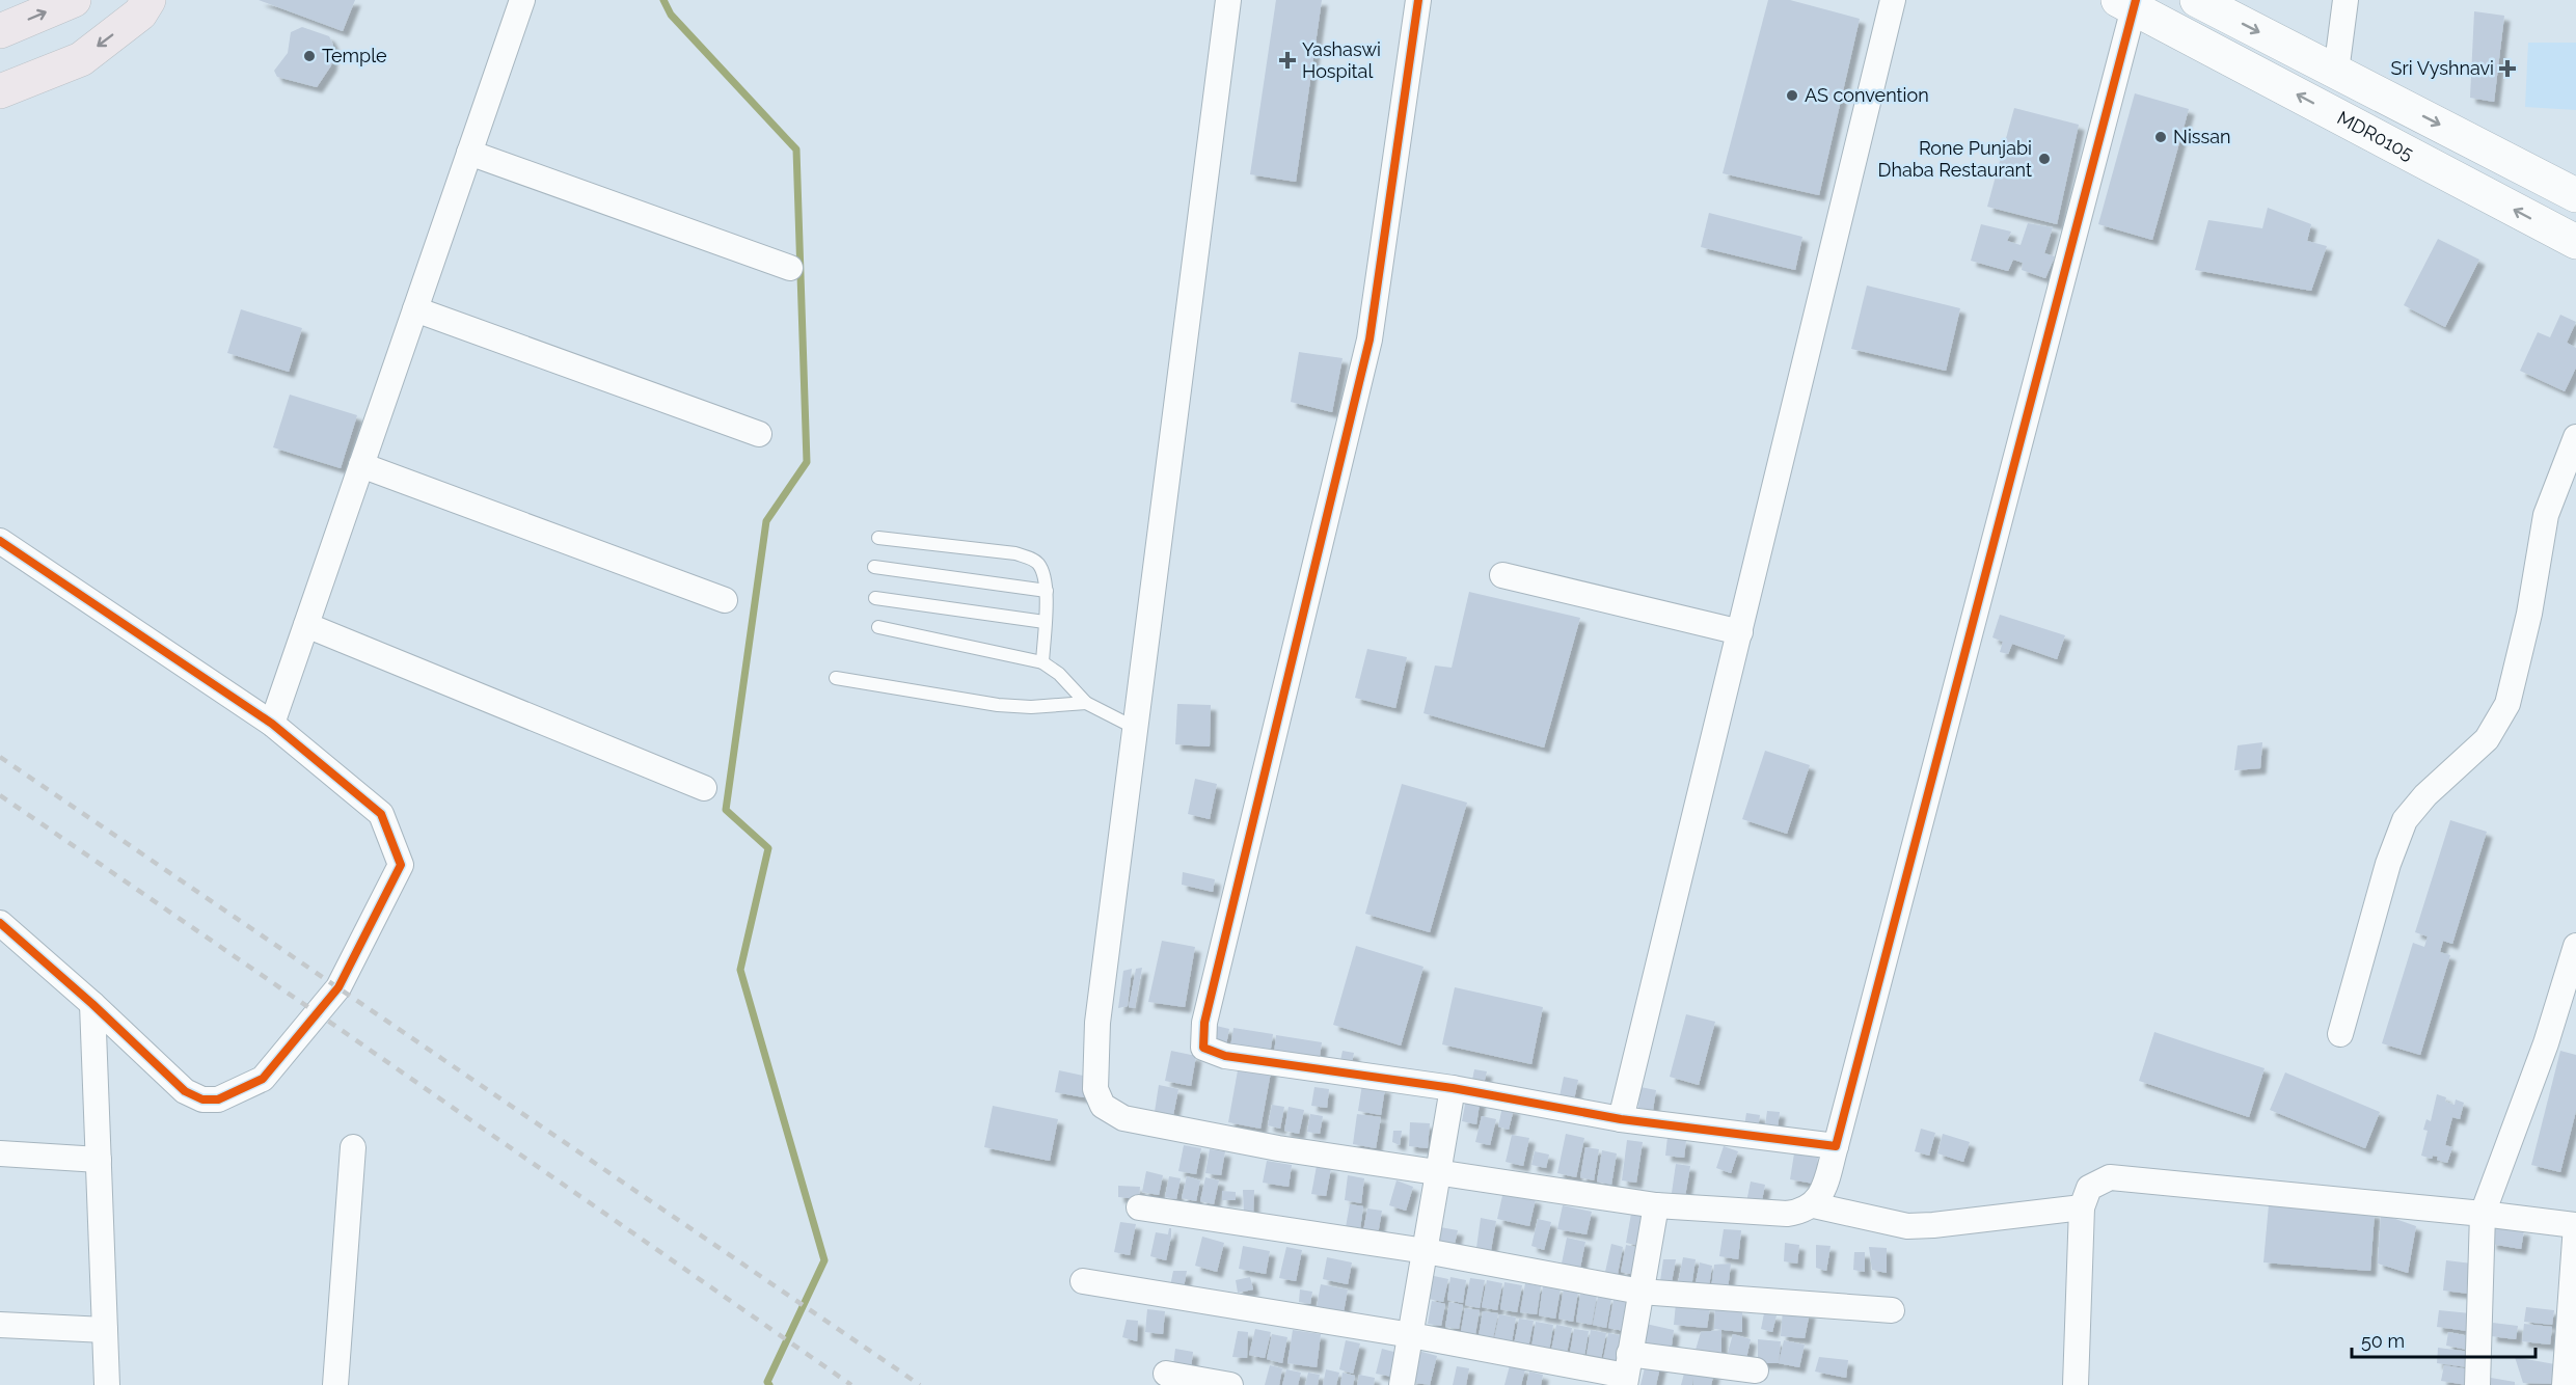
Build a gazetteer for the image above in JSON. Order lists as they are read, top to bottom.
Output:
{
  "streets": {
    "main road": ["MDR0105"]
  },
  "places": {
    "other": [
      "Temple",
      "AS convention",
      "Nissan",
      "Rone Punjabi Dhaba Restaurant"
    ],
    "health": ["Yashaswi Hospital", "Sri Vyshnavi"]
  },
  "scale_bar": "50 m"
}
